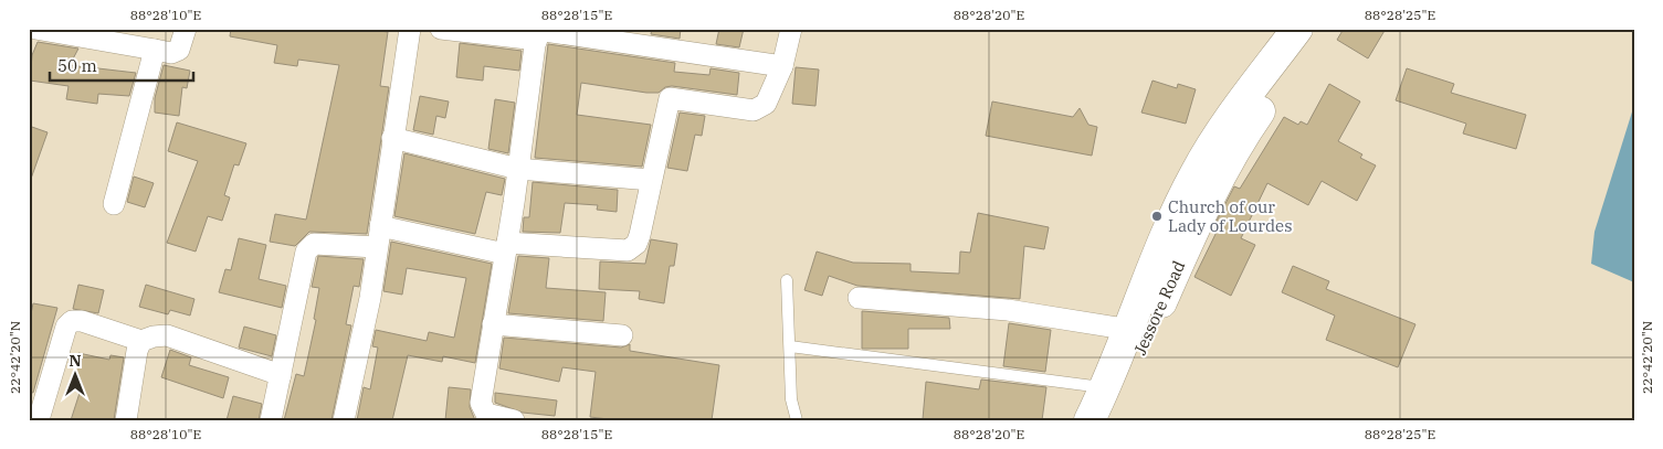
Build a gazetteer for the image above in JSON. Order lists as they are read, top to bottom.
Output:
{
  "streets": {
    "highway": ["Jessore Road"]
  },
  "places": ["Church of our Lady of Lourdes"],
  "scale_bar": "50 m",
  "north": "top",
  "coordinates": [
    "88°28'10\"E",
    "88°28'15\"E",
    "88°28'20\"E",
    "88°28'25\"E",
    "22°42'20\"N"
  ]
}
